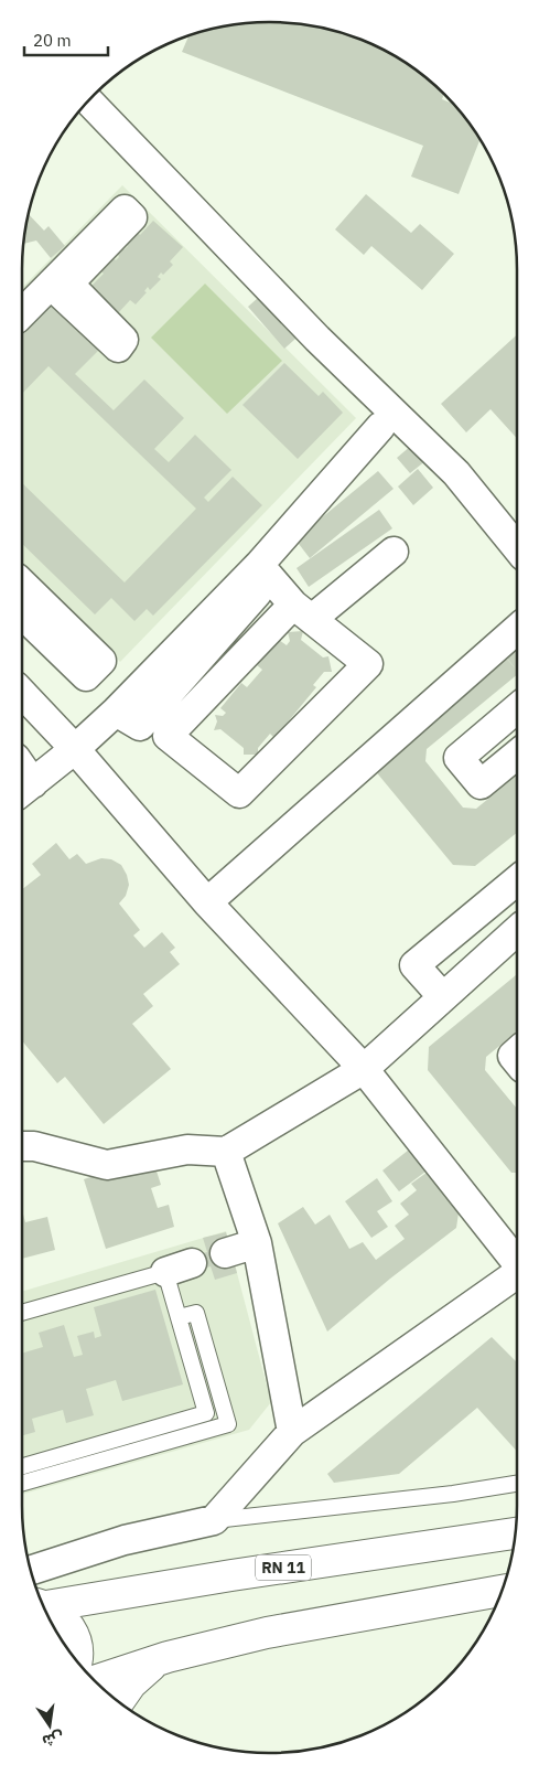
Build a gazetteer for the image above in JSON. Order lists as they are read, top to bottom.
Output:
{
  "streets": {
    "highway": ["RN 11"]
  },
  "scale_bar": "20 m",
  "north": "bottom"
}
